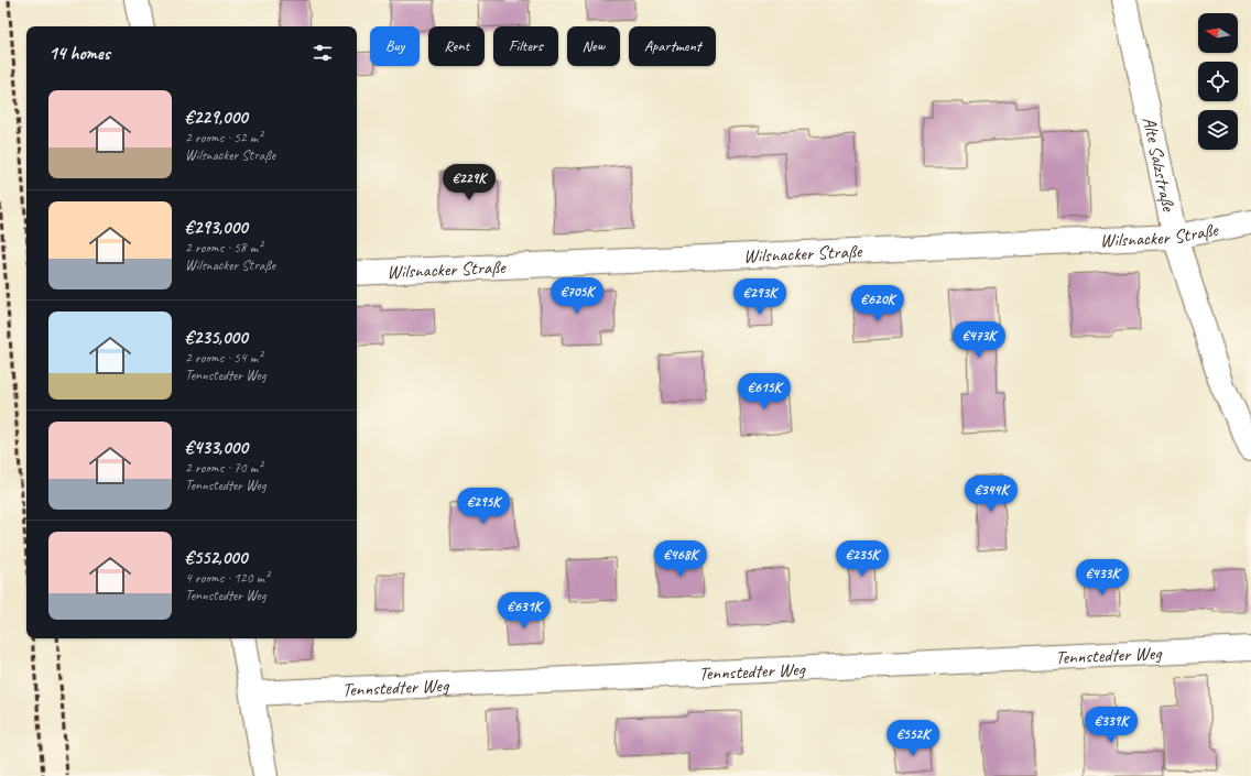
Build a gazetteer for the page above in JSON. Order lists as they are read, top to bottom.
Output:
{
  "streets": {
    "street": ["Alte Salzstraße", "Wilsnacker Straße", "Tennstedter Weg"]
  },
  "crossings": [
    ["Alte Salzstraße", "Wilsnacker Straße"]
  ],
  "north": "left",
  "page": {
    "chip": [
      "Buy",
      "Rent",
      "Filters",
      "New",
      "Apartment"
    ],
    "heading": "14 homes",
    "list": [
      {
        "name": "€229,000",
        "note": "2 rooms · 52 m² · Wilsnacker Straße"
      },
      {
        "name": "€293,000",
        "note": "2 rooms · 58 m² · Wilsnacker Straße"
      },
      {
        "name": "€235,000",
        "note": "2 rooms · 54 m² · Tennstedter Weg"
      },
      {
        "name": "€433,000",
        "note": "2 rooms · 70 m² · Tennstedter Weg"
      },
      {
        "name": "€552,000",
        "note": "4 rooms · 120 m² · Tennstedter Weg"
      }
    ],
    "price": [
      "€229K",
      "€705K",
      "€293K",
      "€620K",
      "€473K",
      "€615K",
      "€344K",
      "€295K",
      "€468K",
      "€235K",
      "€433K",
      "€631K",
      "€339K",
      "€552K"
    ]
  }
}
